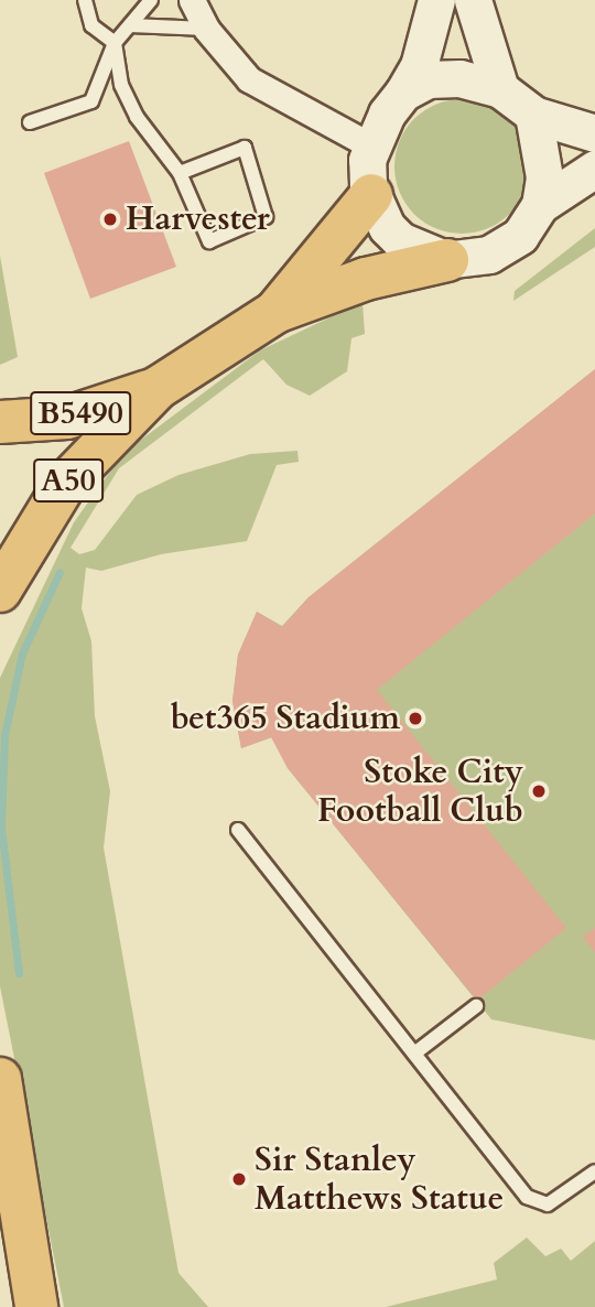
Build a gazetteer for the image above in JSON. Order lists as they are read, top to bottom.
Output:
{
  "streets": {
    "highway": ["B5490", "A50"]
  },
  "crossings": [
    ["B5490", "A50"]
  ],
  "places": [
    "Harvester",
    "bet365 Stadium",
    "Stoke City Football Club",
    "Sir Stanley Matthews Statue"
  ]
}
